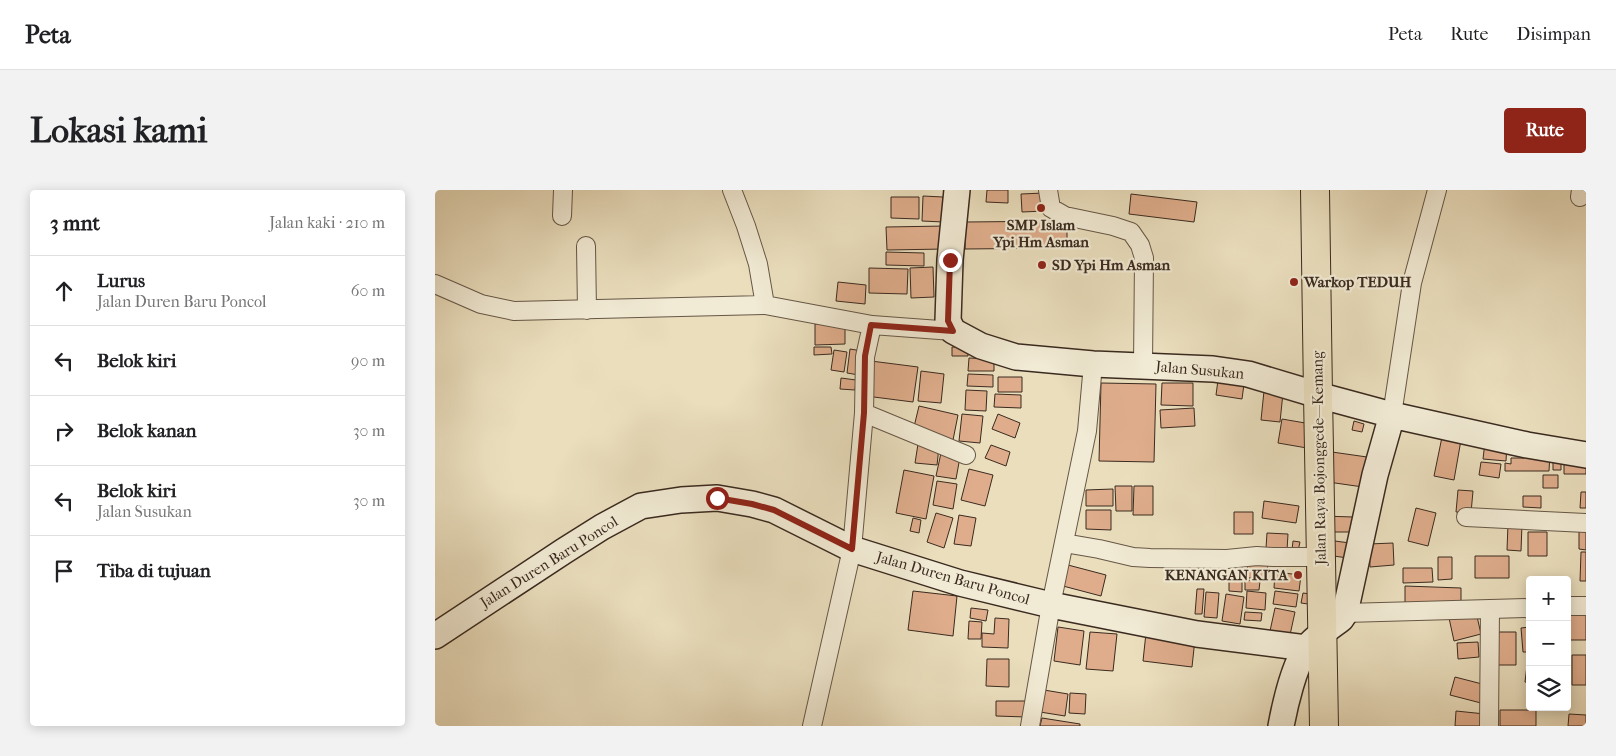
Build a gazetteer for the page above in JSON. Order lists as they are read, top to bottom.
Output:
{
  "streets": {
    "highway": ["Jalan Raya Bojonggede—Kemang"],
    "street": ["Jalan Susukan", "Jalan Duren Baru Poncol"]
  },
  "crossings": [
    ["Jalan Susukan", "Jalan Raya Bojonggede—Kemang"],
    ["Jalan Raya Bojonggede—Kemang", "Jalan Duren Baru Poncol"]
  ],
  "places": [
    "SMP Islam Ypi Hm Asman",
    "SD Ypi Hm Asman",
    "Warkop TEDUH",
    "KENANGAN KITA"
  ],
  "page": {
    "header": "Peta",
    "nav": ["Peta", "Rute", "Disimpan"],
    "buttons": "Rute",
    "title": "Lokasi kami",
    "heading": ["3 mnt", "Jalan kaki · 210 m"],
    "list": [
      ["Lurus", "Jalan Duren Baru Poncol", "60 m"],
      ["Belok kiri", "90 m"],
      ["Belok kanan", "30 m"],
      ["Belok kiri", "Jalan Susukan", "30 m"],
      "Tiba di tujuan"
    ],
    "map_buttons": ["+", "−"]
  }
}
